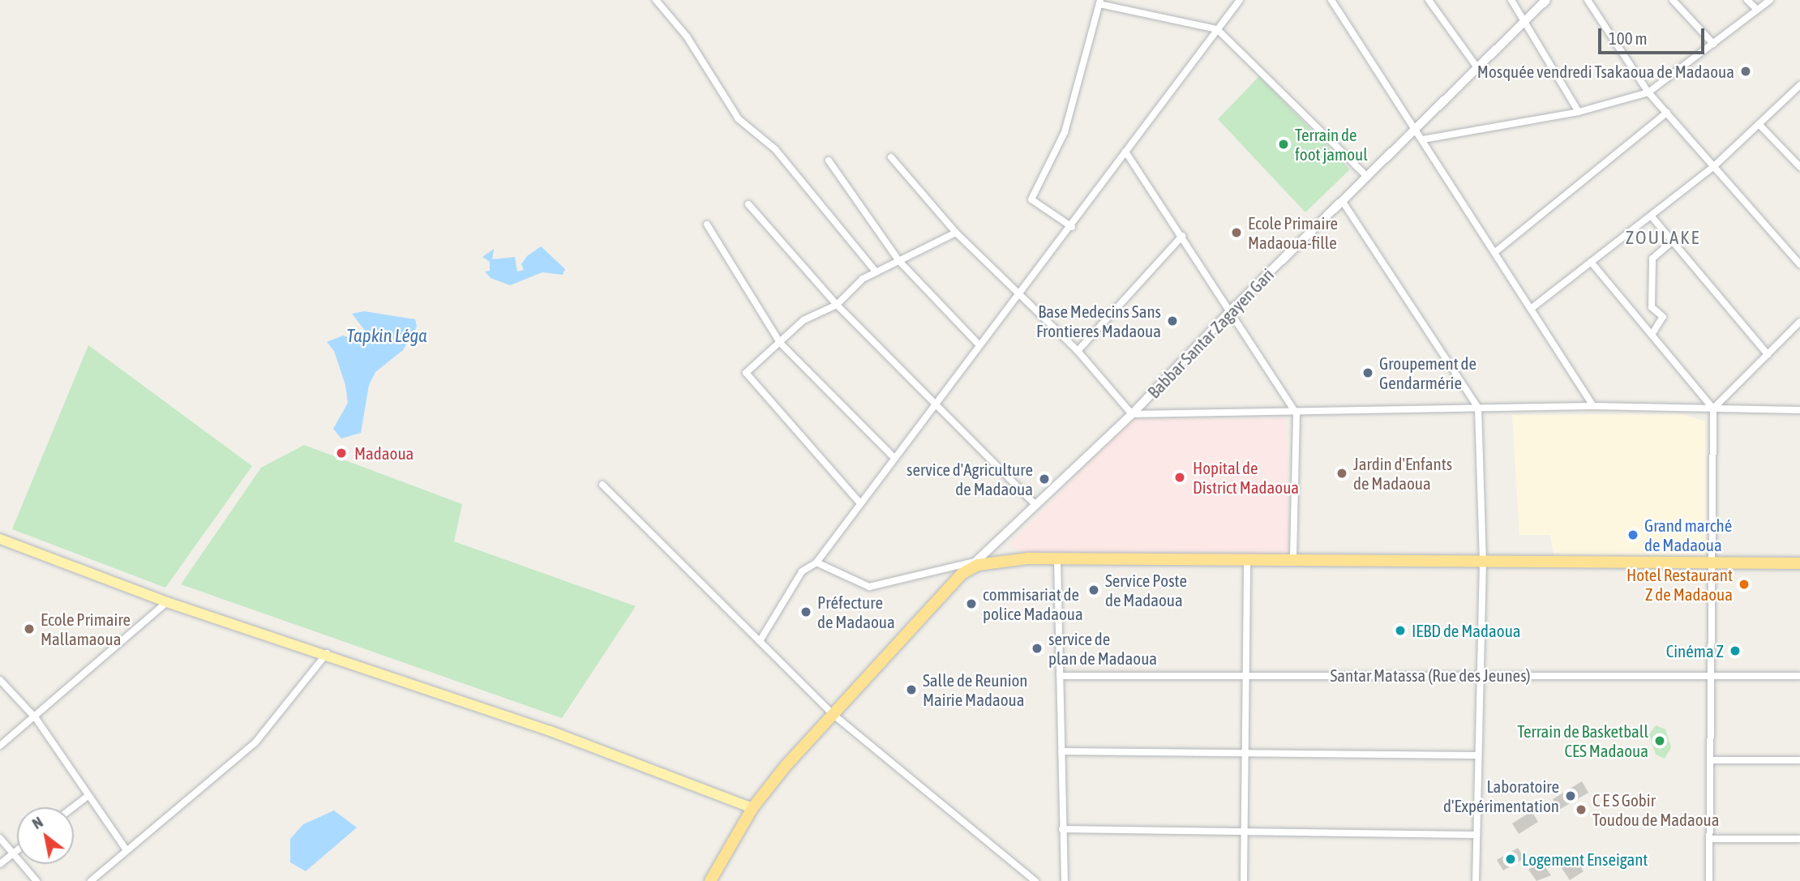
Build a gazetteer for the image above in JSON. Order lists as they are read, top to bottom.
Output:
{
  "streets": {
    "street": ["Babbar Santar Zagayen Gari", "Santar Matassa (Rue des Jeunes)"]
  },
  "districts": ["ZOULAKE"],
  "water": ["Tapkin Léga"],
  "places": [
    "Mosquée vendredi Tsakaoua de Madaoua",
    "Terrain de foot jamoul",
    "Ecole Primaire Madaoua-fille",
    "Base Medecins Sans Frontieres Madaoua",
    "Groupement de Gendarmérie",
    "Madaoua",
    "Jardin d'Enfants de Madaoua",
    "Hopital de District Madaoua",
    "service d'Agriculture de Madaoua",
    "Grand marché de Madaoua",
    "Hotel Restaurant Z de Madaoua",
    "Service Poste de Madaoua",
    "commisariat de police Madaoua",
    "Préfecture de Madaoua",
    "Ecole Primaire Mallamaoua",
    "IEBD de Madaoua",
    "service de plan de Madaoua",
    "Cinéma Z",
    "Salle de Reunion Mairie Madaoua",
    "Terrain de Basketball CES Madaoua",
    "Laboratoire d'Expérimentation",
    "C E S Gobir Toudou de Madaoua",
    "Logement Enseigant"
  ],
  "scale_bar": "100 m",
  "north": "top left"
}
